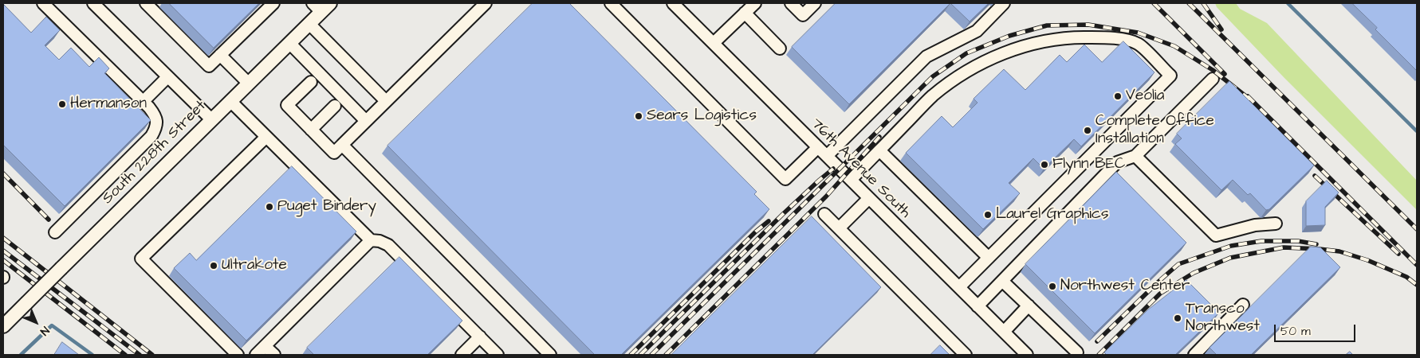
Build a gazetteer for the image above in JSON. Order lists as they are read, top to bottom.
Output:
{
  "streets": {
    "main road": ["South 228th Street"],
    "street": ["76th Avenue South"]
  },
  "places": [
    "Veolia",
    "Hermanson",
    "Sears Logistics",
    "Complete Office Installation",
    "Flynn BEC",
    "Puget Bindery",
    "Laurel Graphics",
    "Ultrakote",
    "Northwest Center",
    "Transco Northwest"
  ],
  "scale_bar": "50 m",
  "north": "bottom right"
}
